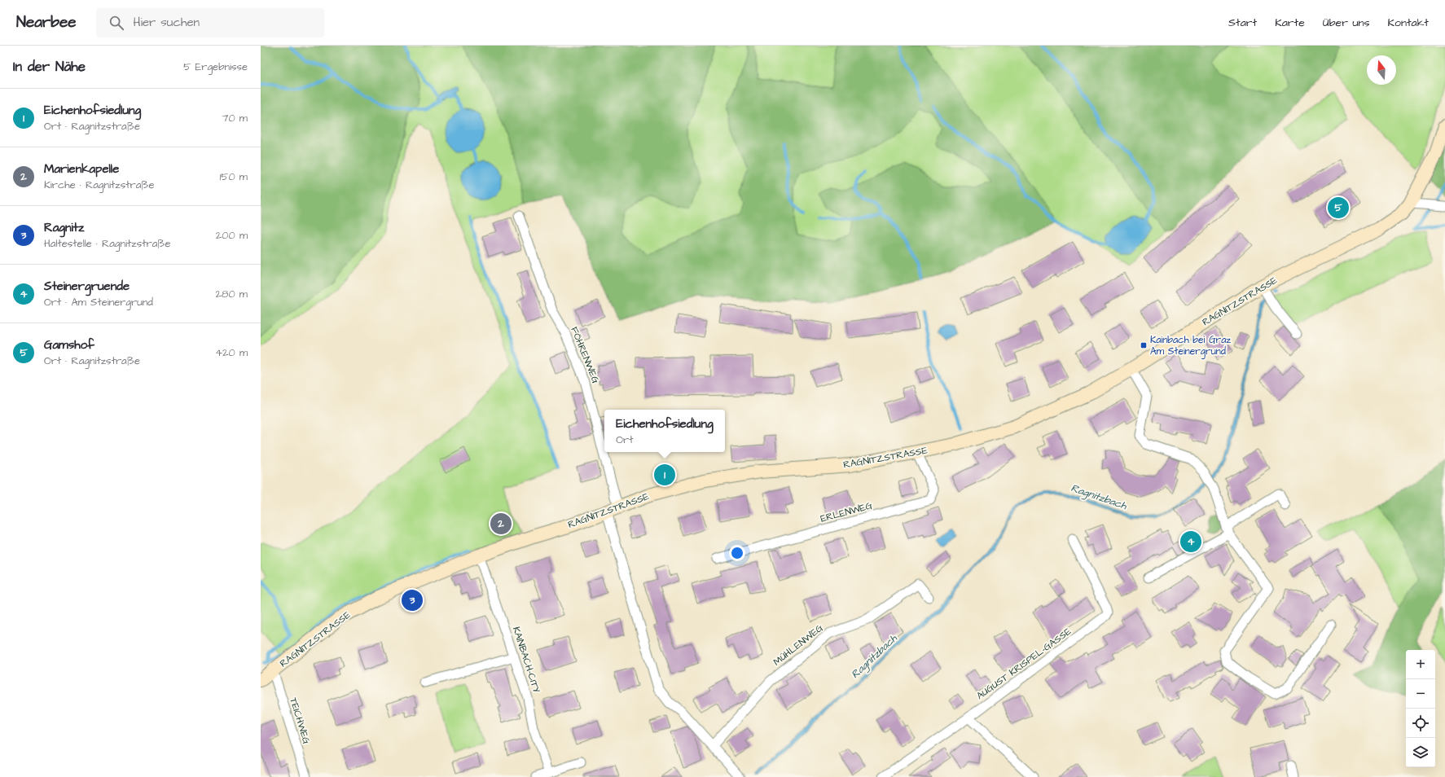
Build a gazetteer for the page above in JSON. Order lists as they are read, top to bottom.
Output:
{
  "streets": {
    "main road": ["RAGNITZSTRASSE"],
    "street": [
      "FÖHRENWEG",
      "ERLENWEG",
      "MÜHLENWEG",
      "KAINBACH-CITY",
      "AUGUST KRISPEL-GASSE",
      "TEICHWEG"
    ]
  },
  "crossings": [
    ["RAGNITZSTRASSE", "FÖHRENWEG"],
    ["RAGNITZSTRASSE", "ERLENWEG"],
    ["RAGNITZSTRASSE", "KAINBACH-CITY"],
    ["RAGNITZSTRASSE", "TEICHWEG"]
  ],
  "water": ["Ragnitzbach"],
  "places": {
    "transit": ["Kainbach bei Graz Am Steinergrund"]
  },
  "north": "top",
  "page": {
    "header": "Nearbee",
    "search": "Hier suchen",
    "nav": [
      "Start",
      "Karte",
      "Über uns",
      "Kontakt"
    ],
    "heading": ["In der Nähe", "5 Ergebnisse"],
    "list": [
      {
        "mark": "1",
        "name": "Eichenhofsiedlung",
        "note": "Ort · Ragnitzstraße",
        "value": "70 m"
      },
      {
        "mark": "2",
        "name": "Marienkapelle",
        "note": "Kirche · Ragnitzstraße",
        "value": "150 m"
      },
      {
        "mark": "3",
        "name": "Ragnitz",
        "note": "Haltestelle · Ragnitzstraße",
        "value": "200 m"
      },
      {
        "mark": "4",
        "name": "Steinergruende",
        "note": "Ort · Am Steinergrund",
        "value": "280 m"
      },
      {
        "mark": "5",
        "name": "Gamshof",
        "note": "Ort · Ragnitzstraße",
        "value": "420 m"
      }
    ],
    "pins": [
      "5",
      "1",
      "2",
      "4",
      "3"
    ],
    "popup": ["Eichenhofsiedlung", "Ort"],
    "map_buttons": ["+", "−"]
  }
}
